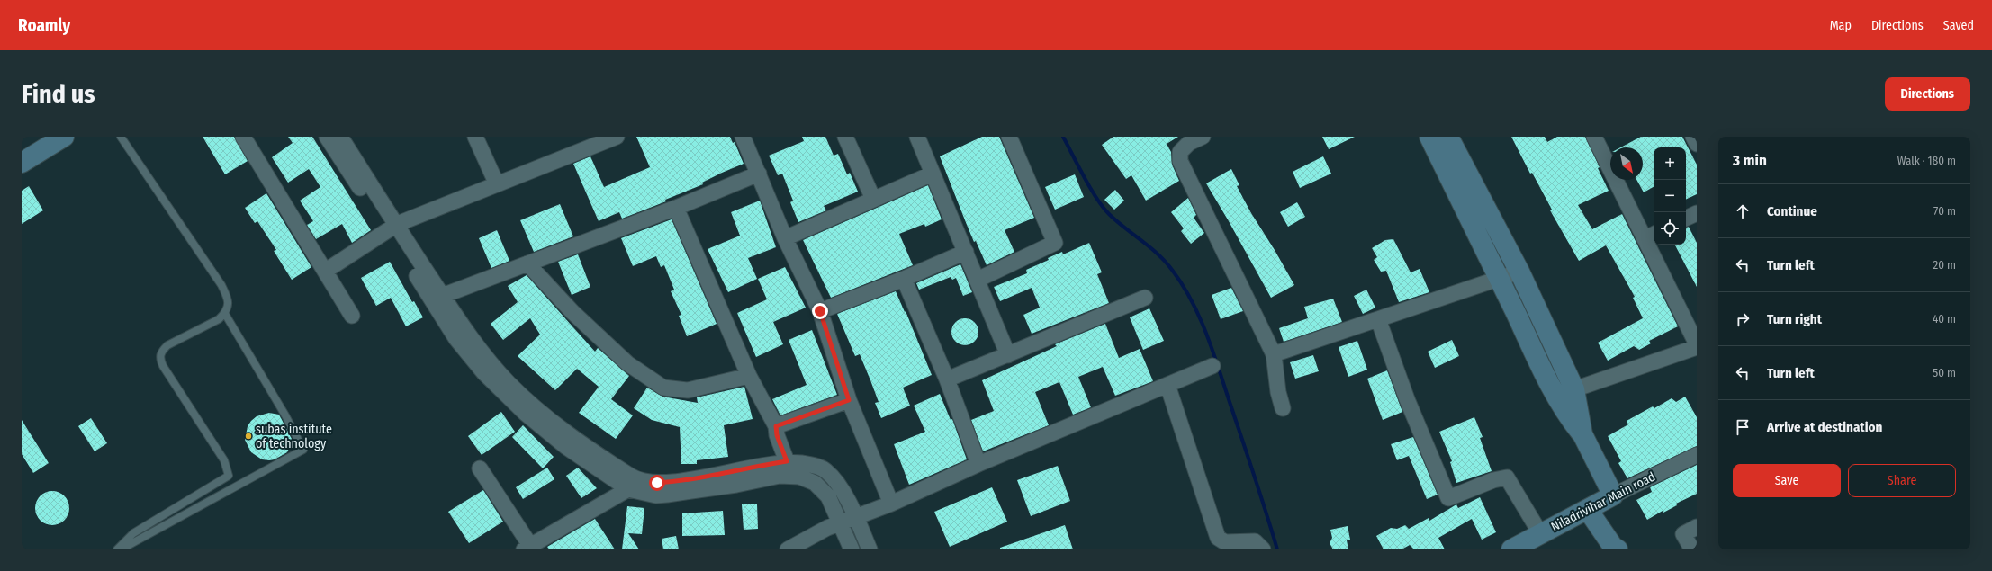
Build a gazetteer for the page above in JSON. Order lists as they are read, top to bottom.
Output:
{
  "streets": {
    "street": ["Niladrivihar Main road"]
  },
  "places": ["subas institute of technology"],
  "north": "bottom right",
  "page": {
    "header": "Roamly",
    "nav": ["Map", "Directions", "Saved"],
    "buttons": [
      "Directions",
      ["Save", "Share"]
    ],
    "title": "Find us",
    "heading": ["3 min", "Walk · 180 m"],
    "map_buttons": ["+", "−"],
    "list": [
      ["Continue", "70 m"],
      ["Turn left", "20 m"],
      ["Turn right", "40 m"],
      ["Turn left", "50 m"],
      "Arrive at destination"
    ]
  }
}
